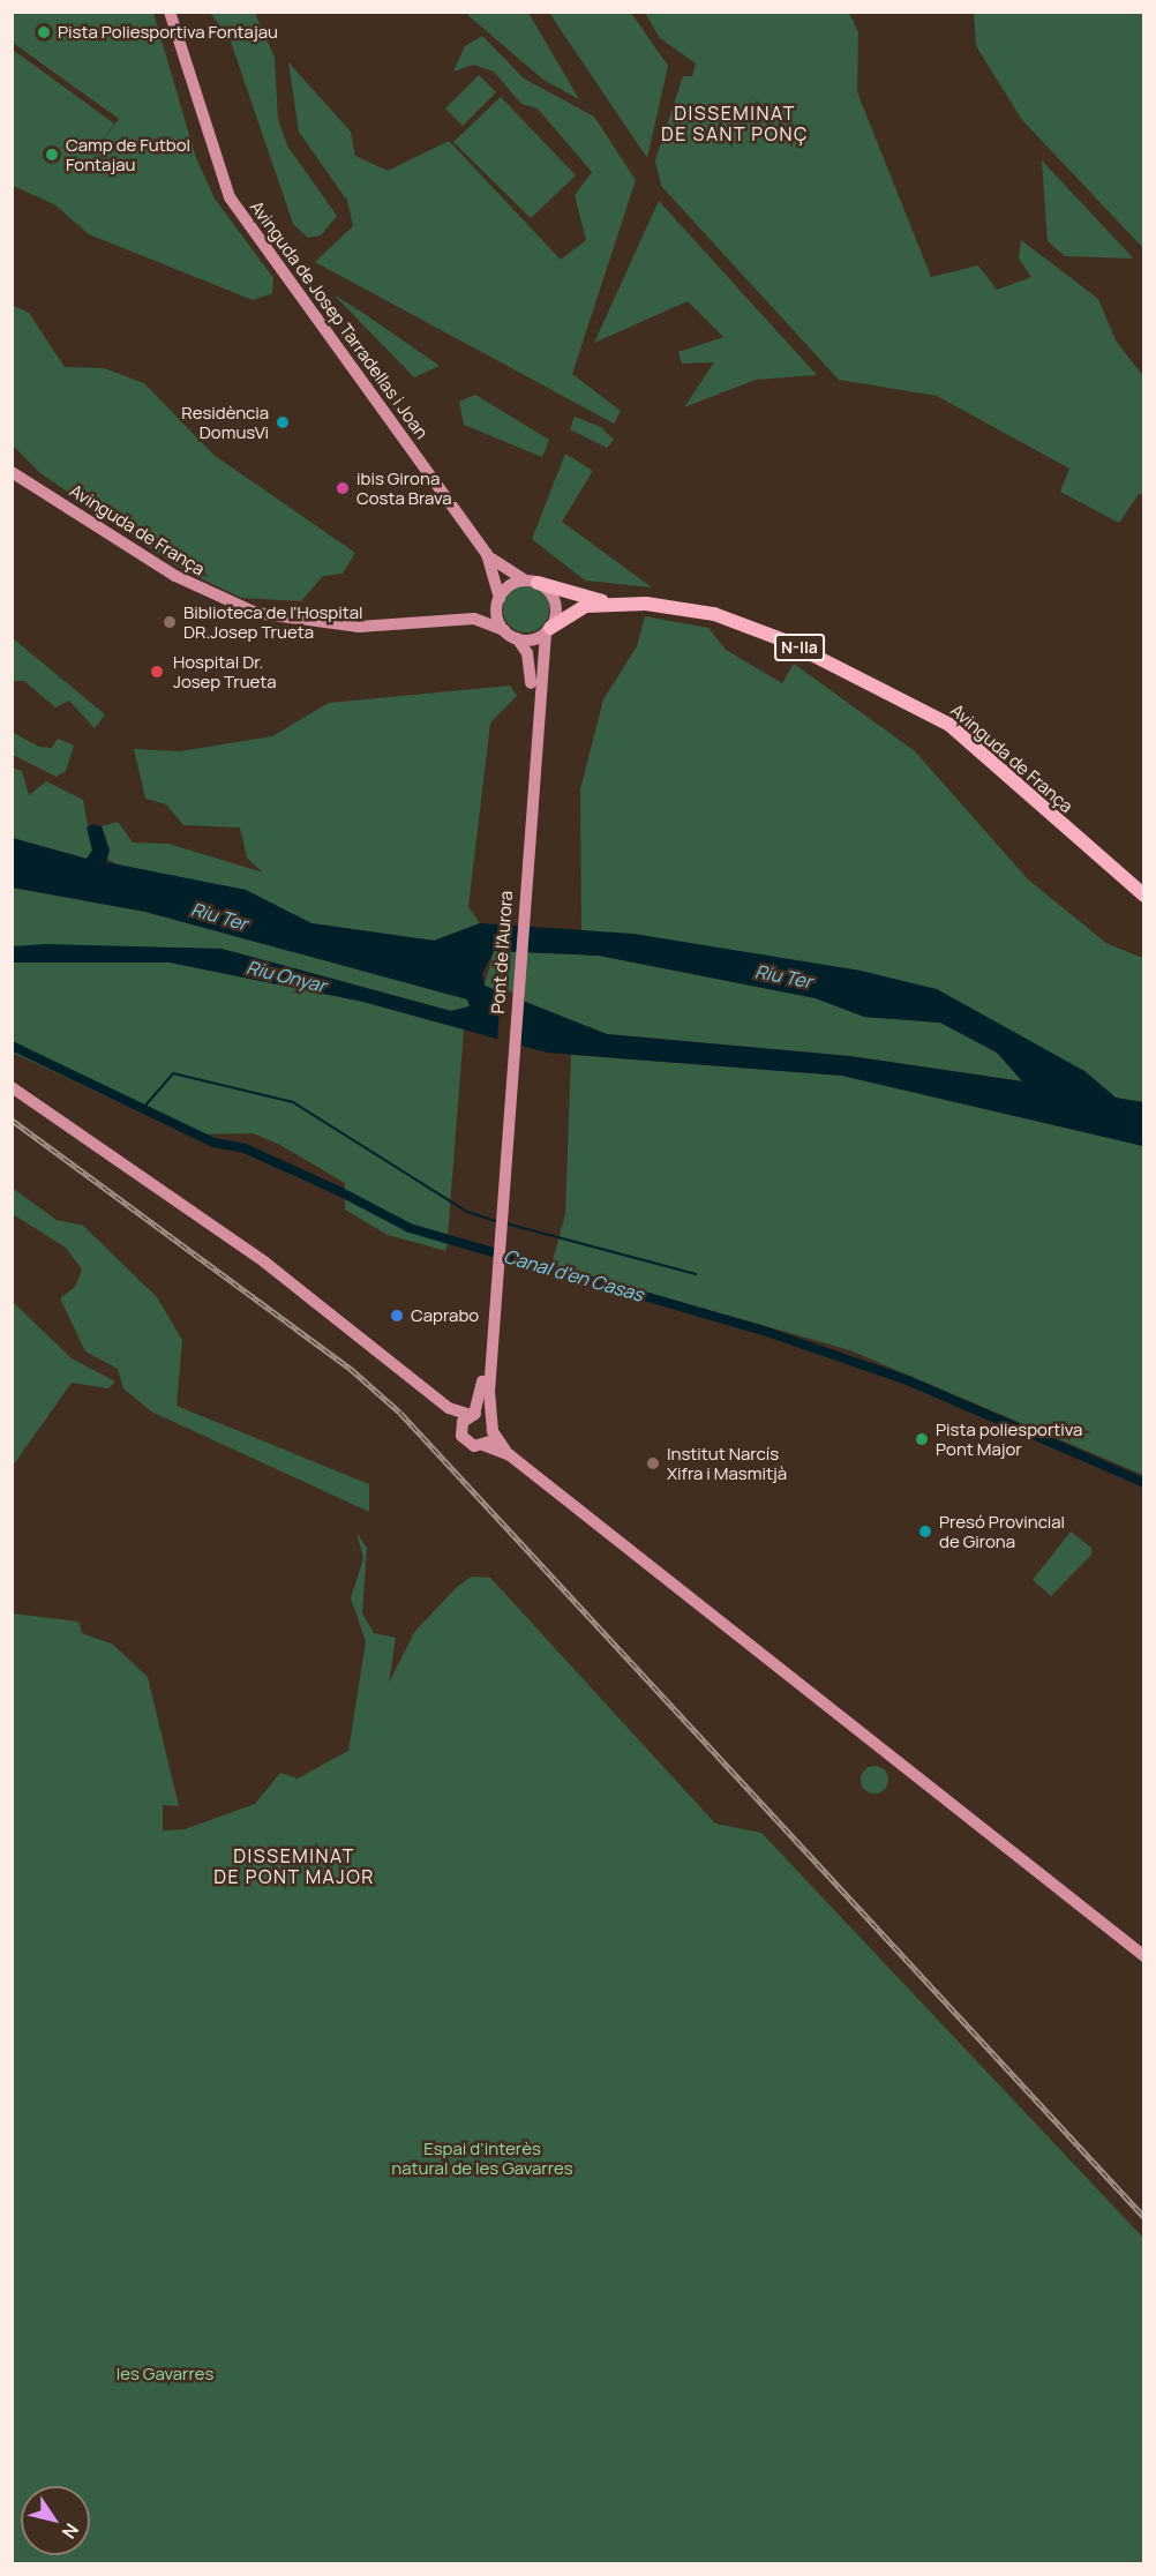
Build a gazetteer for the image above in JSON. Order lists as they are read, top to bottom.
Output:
{
  "streets": {
    "main road": [
      "Avinguda de Josep Tarradellas i Joan",
      "Avinguda de França",
      "N-IIa",
      "Pont de l'Aurora"
    ]
  },
  "crossings": [
    ["Avinguda de Josep Tarradellas i Joan", "Avinguda de França"],
    ["Avinguda de Josep Tarradellas i Joan", "N-IIa"],
    ["Avinguda de Josep Tarradellas i Joan", "Pont de l'Aurora"],
    ["Avinguda de França", "N-IIa"],
    ["Avinguda de França", "Pont de l'Aurora"],
    ["N-IIa", "Pont de l'Aurora"]
  ],
  "districts": ["DISSEMINAT DE SANT PONÇ", "DISSEMINAT DE PONT MAJOR"],
  "water": ["Riu Ter", "Riu Onyar", "Canal d'en Casas"],
  "parks": ["Espai d'interès natural de les Gavarres", "les Gavarres"],
  "places": [
    "Pista Poliesportiva Fontajau",
    "Camp de Futbol Fontajau",
    "Residència DomusVi",
    "ibis Girona Costa Brava",
    "Biblioteca de l'Hospital DR.Josep Trueta",
    "Hospital Dr. Josep Trueta",
    "Caprabo",
    "Pista poliesportiva Pont Major",
    "Institut Narcís Xifra i Masmitjà",
    "Presó Provincial de Girona"
  ],
  "north": "bottom right"
}
